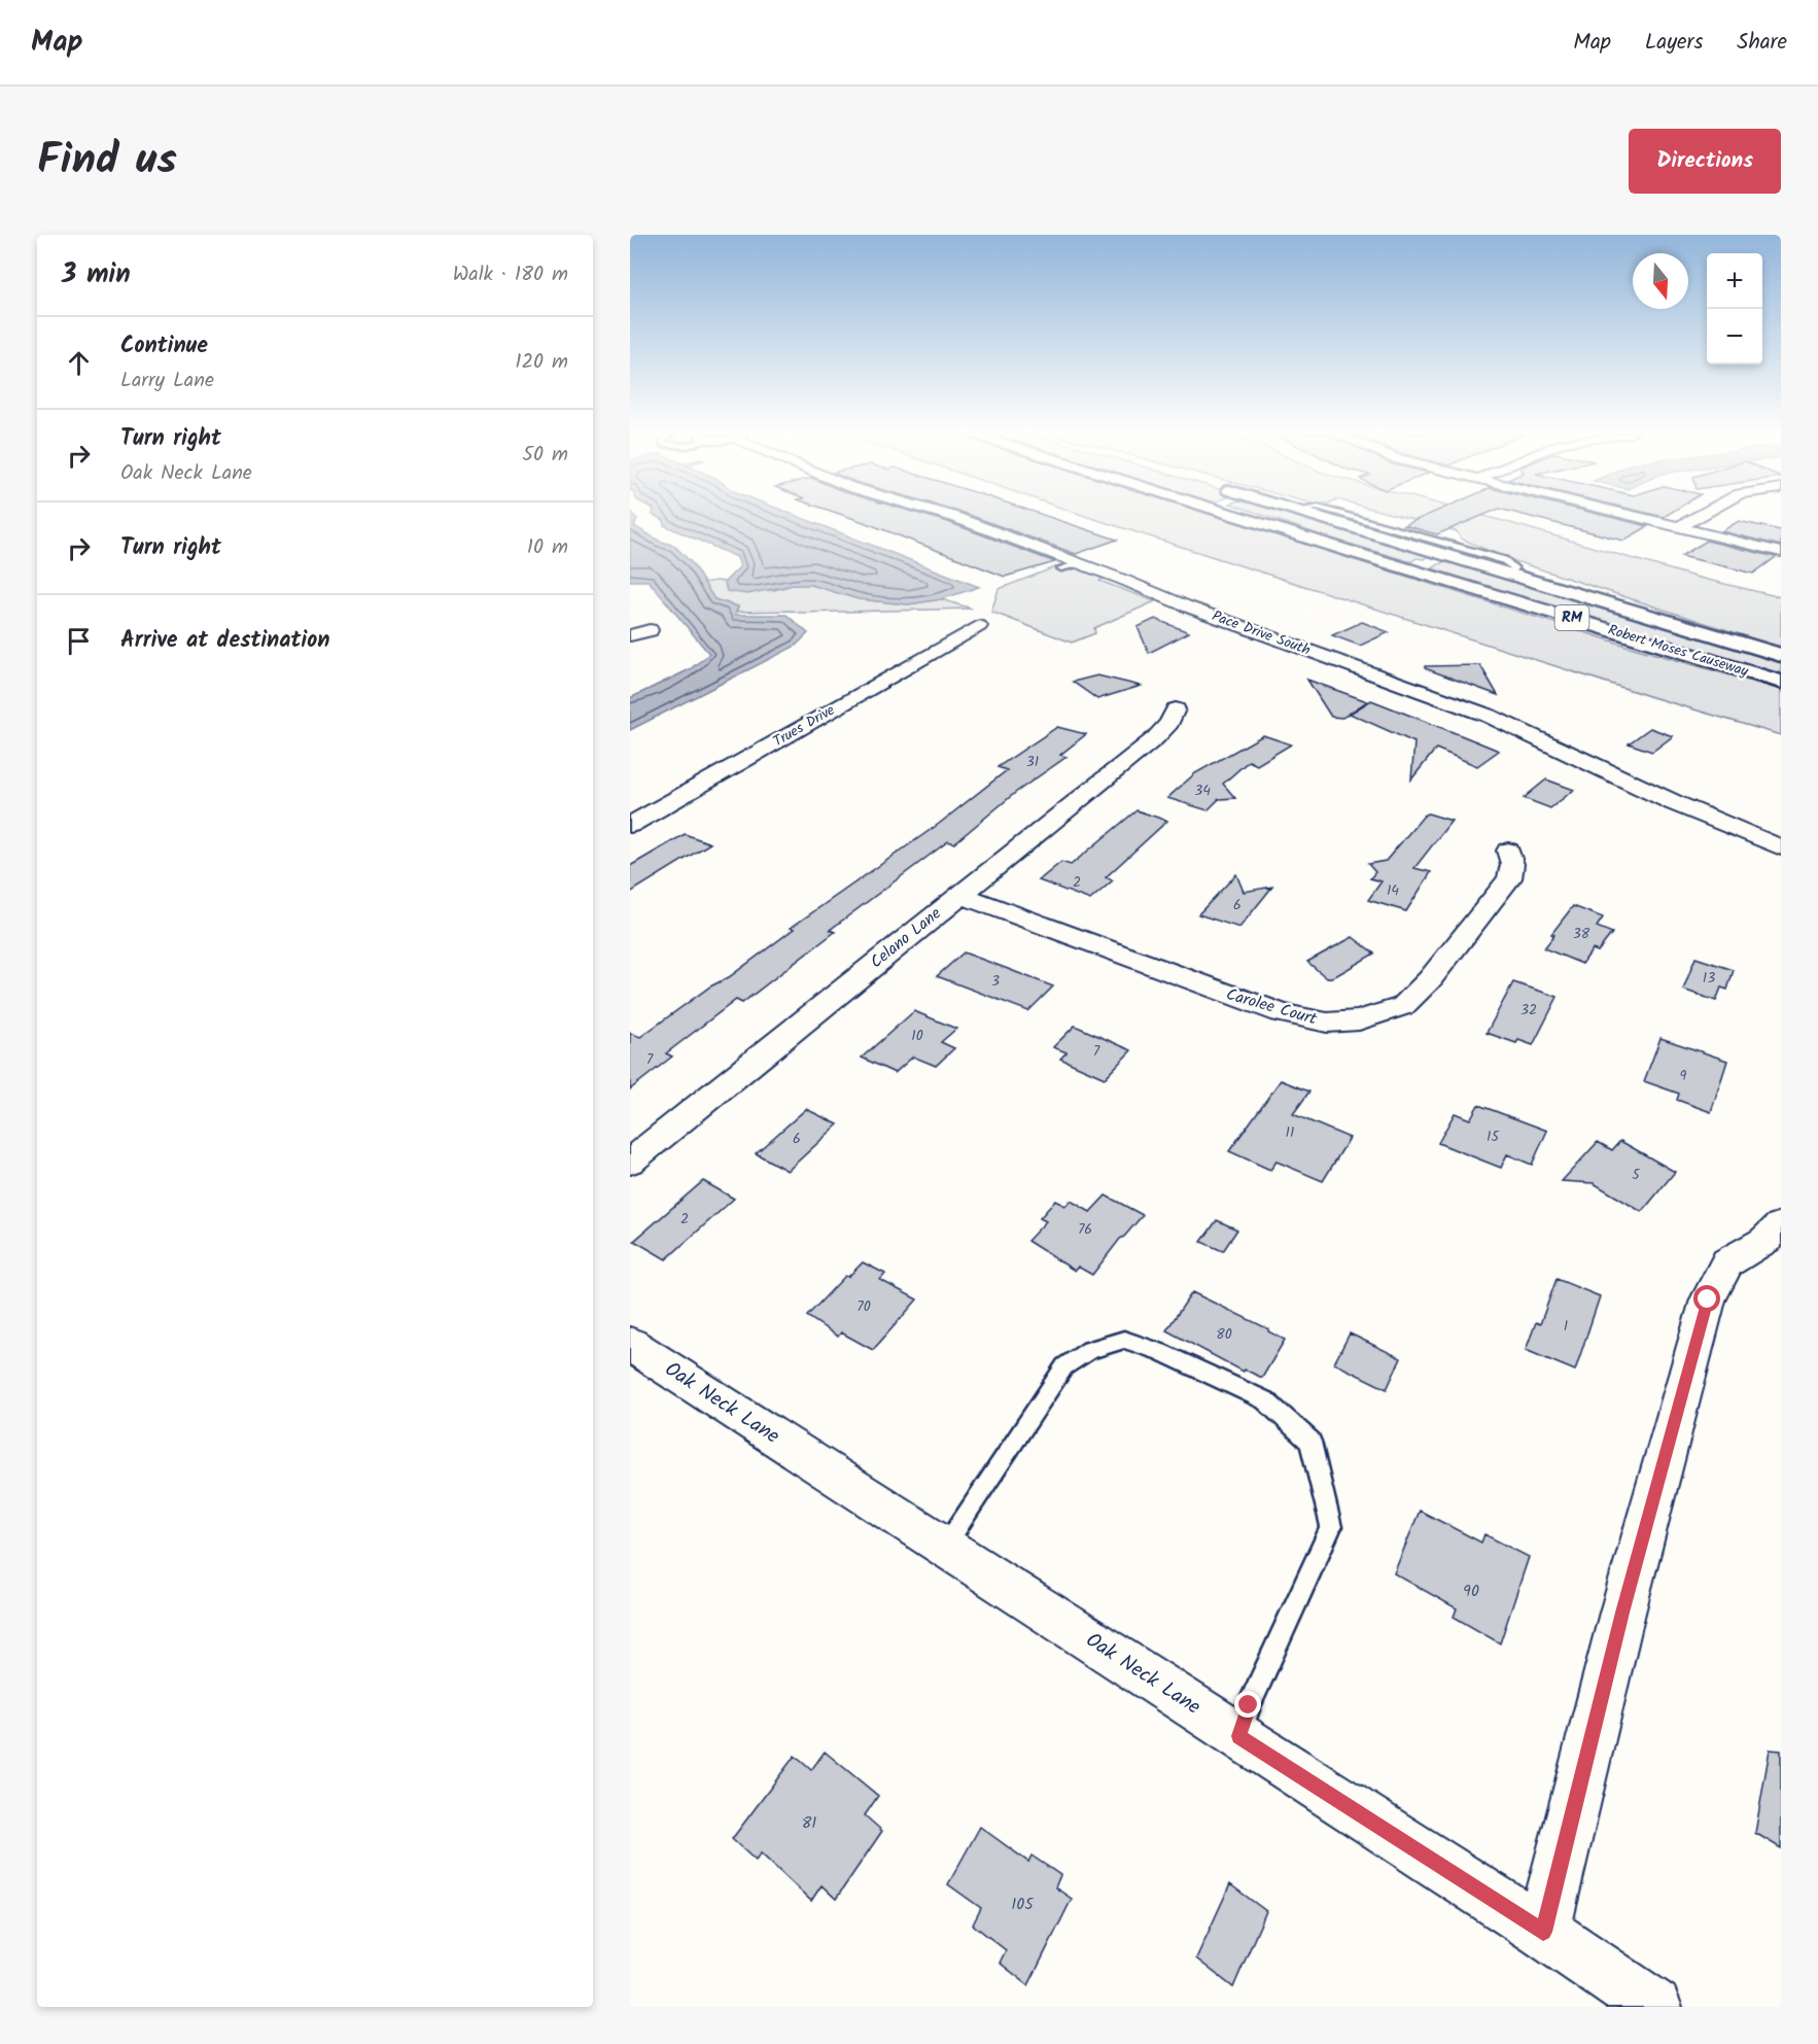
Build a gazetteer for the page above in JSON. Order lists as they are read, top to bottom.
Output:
{
  "streets": {
    "highway": ["RM", "Robert Moses Causeway"],
    "street": [
      "Pace Drive South",
      "Trues Drive",
      "Celano Lane",
      "Carolee Court",
      "Oak Neck Lane"
    ]
  },
  "crossings": [
    ["Celano Lane", "Carolee Court"]
  ],
  "house_numbers": [
    "31",
    "34",
    "2",
    "14",
    "6",
    "38",
    "13",
    "3",
    "32",
    "10",
    "7",
    "7",
    "9",
    "11",
    "15",
    "6",
    "5",
    "2",
    "76",
    "70",
    "1",
    "80",
    "90",
    "81",
    "105"
  ],
  "north": "bottom",
  "page": {
    "header": "Map",
    "nav": ["Map", "Layers", "Share"],
    "title": "Find us",
    "buttons": "Directions",
    "heading": ["3 min", "Walk · 180 m"],
    "map_buttons": ["+", "−"],
    "list": [
      ["Continue", "Larry Lane", "120 m"],
      ["Turn right", "Oak Neck Lane", "50 m"],
      ["Turn right", "10 m"],
      "Arrive at destination"
    ]
  }
}
